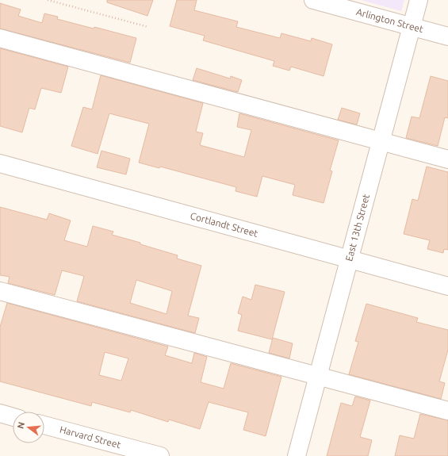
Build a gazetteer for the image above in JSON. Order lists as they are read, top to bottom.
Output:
{
  "streets": {
    "street": [
      "Arlington Street",
      "Cortlandt Street",
      "East 13th Street",
      "Harvard Street"
    ]
  },
  "crossings": [
    ["Arlington Street", "East 13th Street"],
    ["Cortlandt Street", "East 13th Street"]
  ],
  "north": "left"
}
